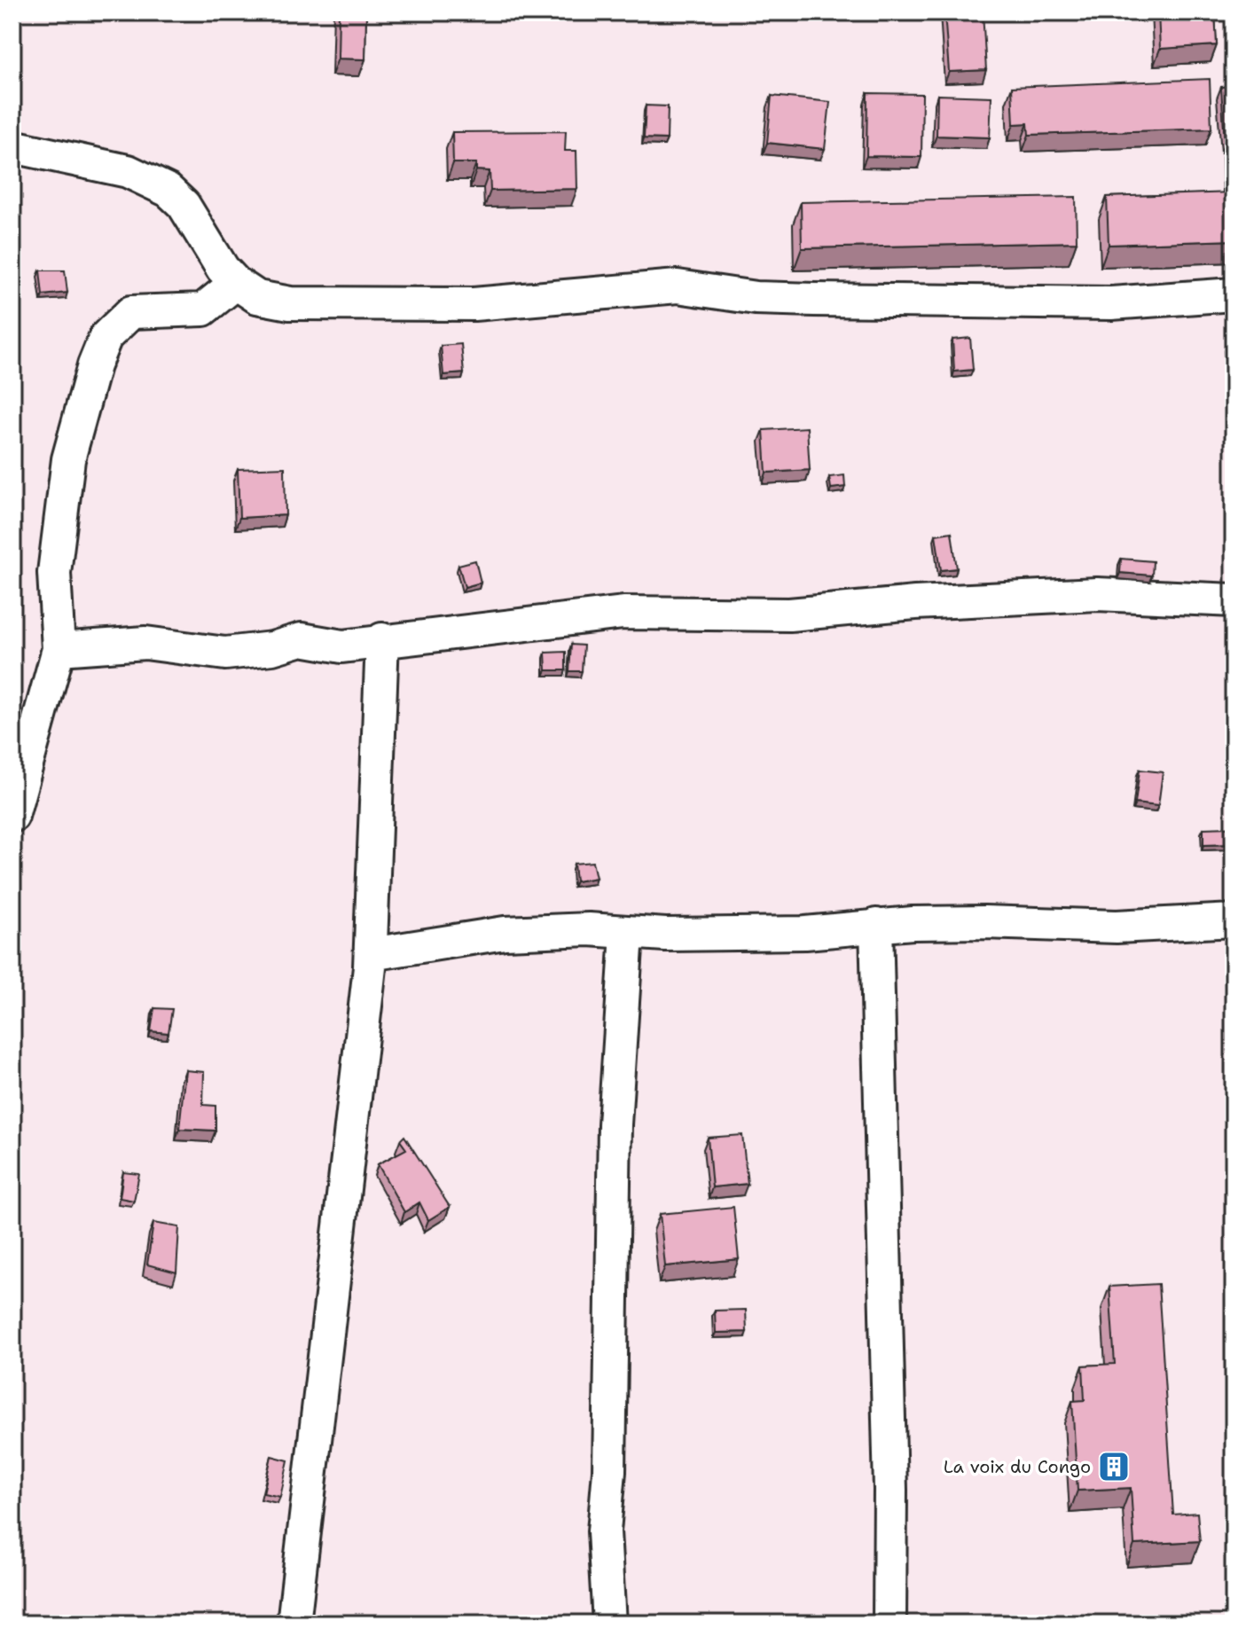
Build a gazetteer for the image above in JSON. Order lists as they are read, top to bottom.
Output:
{
  "places": {
    "building": ["La voix du Congo"]
  }
}
